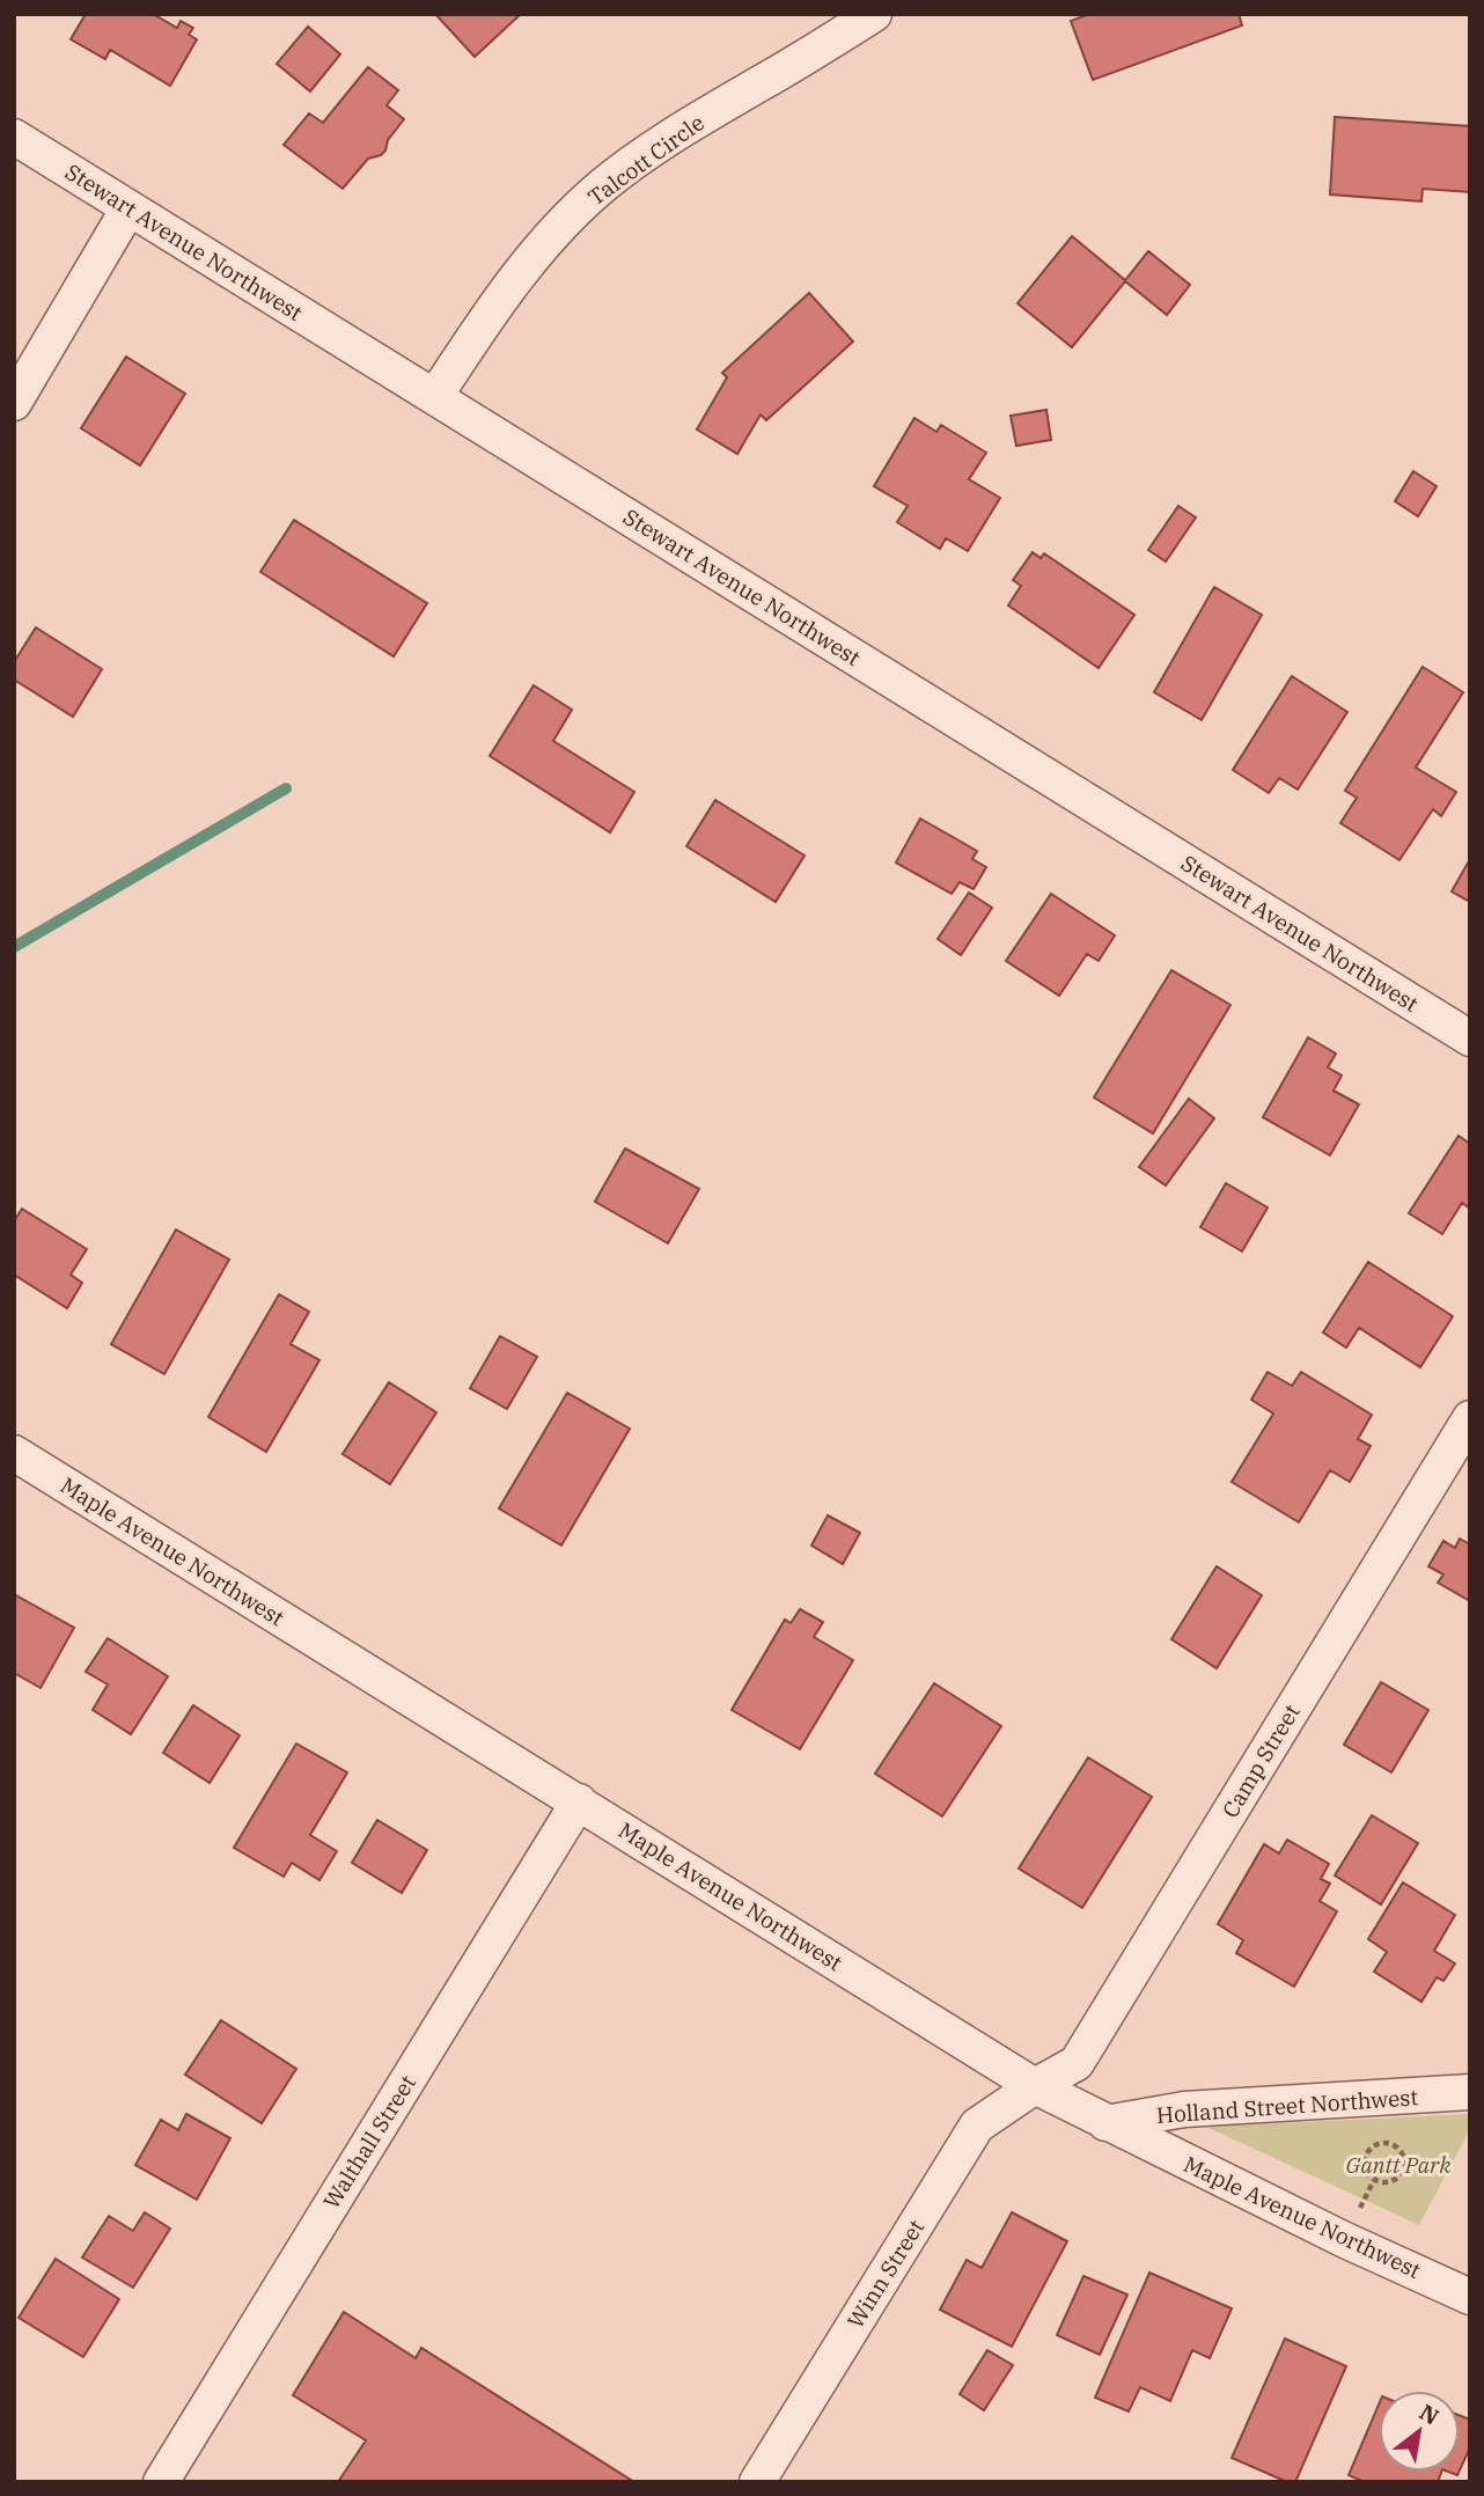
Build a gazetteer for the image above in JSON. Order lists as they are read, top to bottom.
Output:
{
  "streets": {
    "street": [
      "Talcott Circle",
      "Stewart Avenue Northwest",
      "Maple Avenue Northwest",
      "Camp Street",
      "Holland Street Northwest",
      "Walthall Street",
      "Winn Street"
    ]
  },
  "crossings": [
    ["Talcott Circle", "Stewart Avenue Northwest"],
    ["Maple Avenue Northwest", "Camp Street"],
    ["Maple Avenue Northwest", "Holland Street Northwest"],
    ["Maple Avenue Northwest", "Walthall Street"],
    ["Maple Avenue Northwest", "Winn Street"],
    ["Camp Street", "Winn Street"]
  ],
  "parks": ["Gantt Park"],
  "north": "top right"
}
